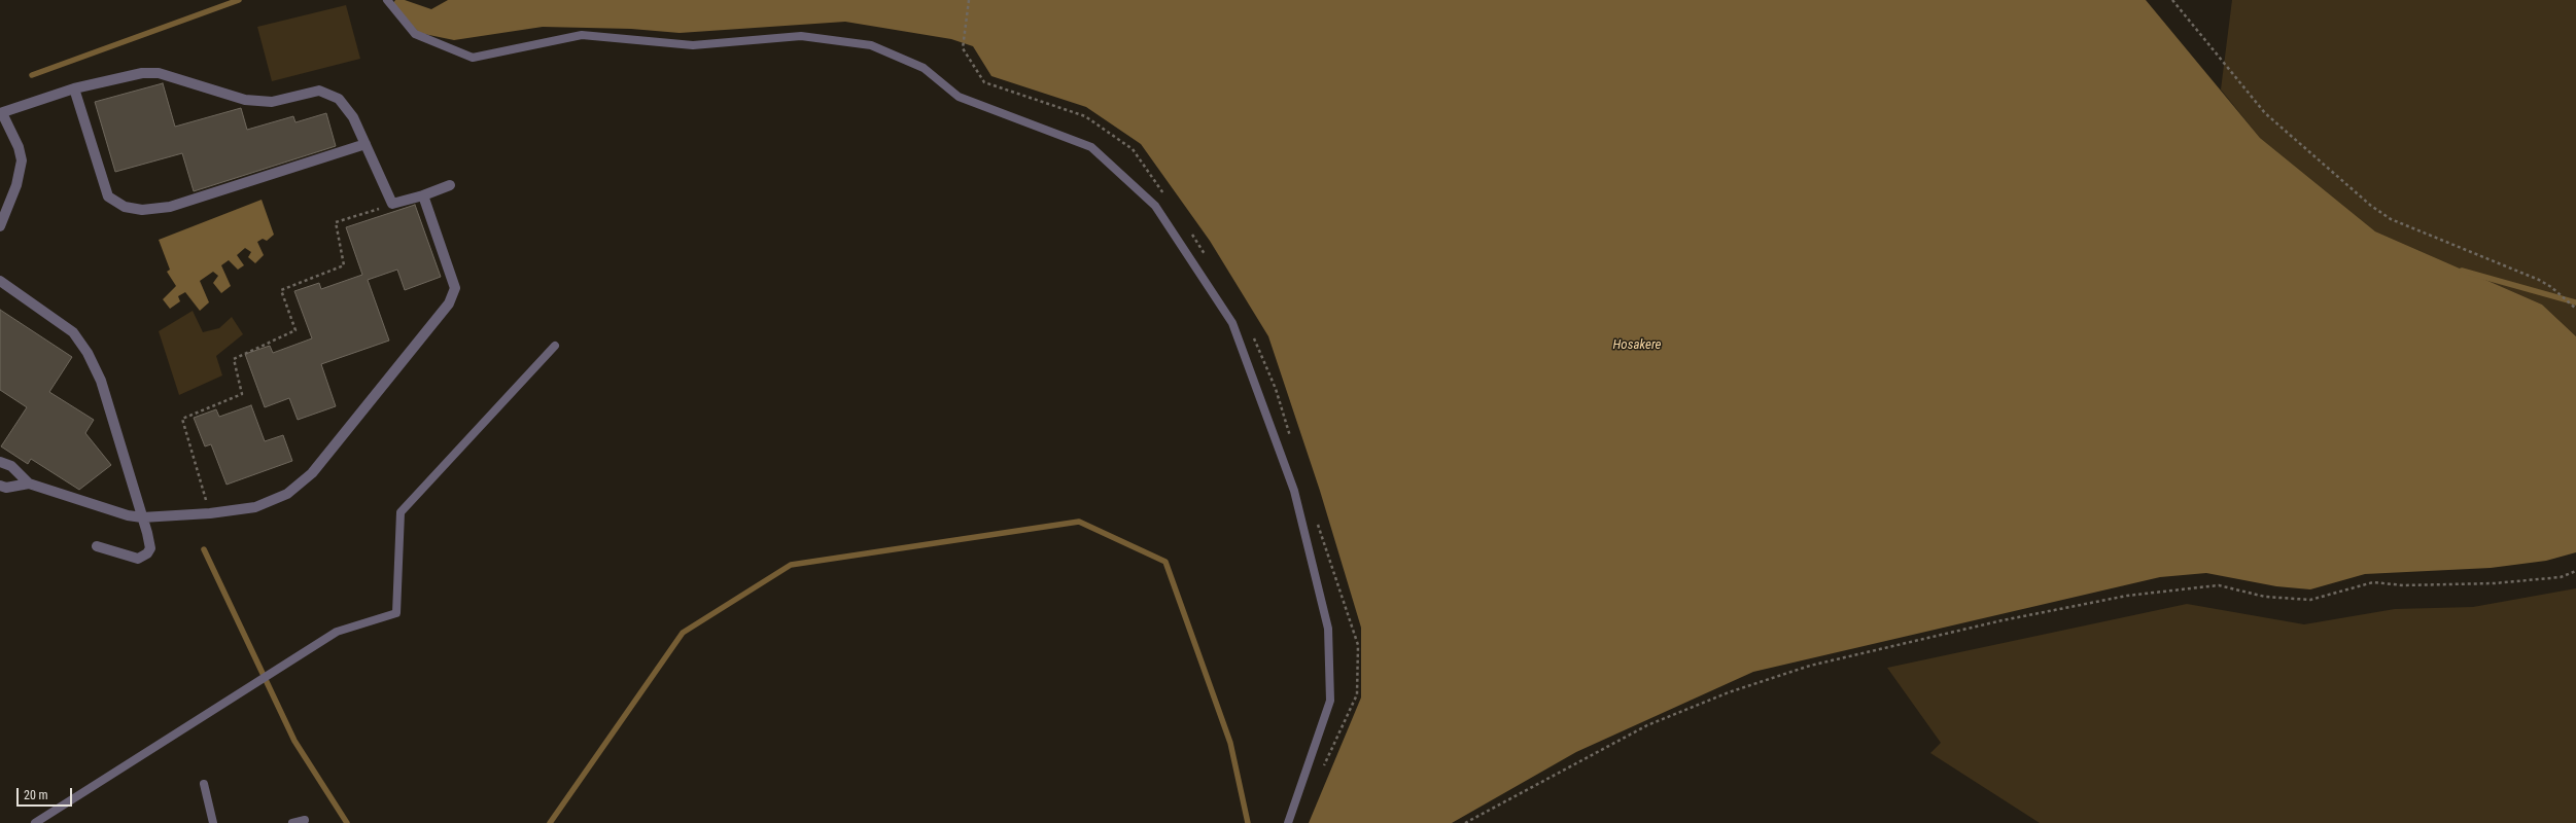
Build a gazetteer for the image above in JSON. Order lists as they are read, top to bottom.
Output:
{
  "water": ["Hosakere"],
  "scale_bar": "20 m"
}
